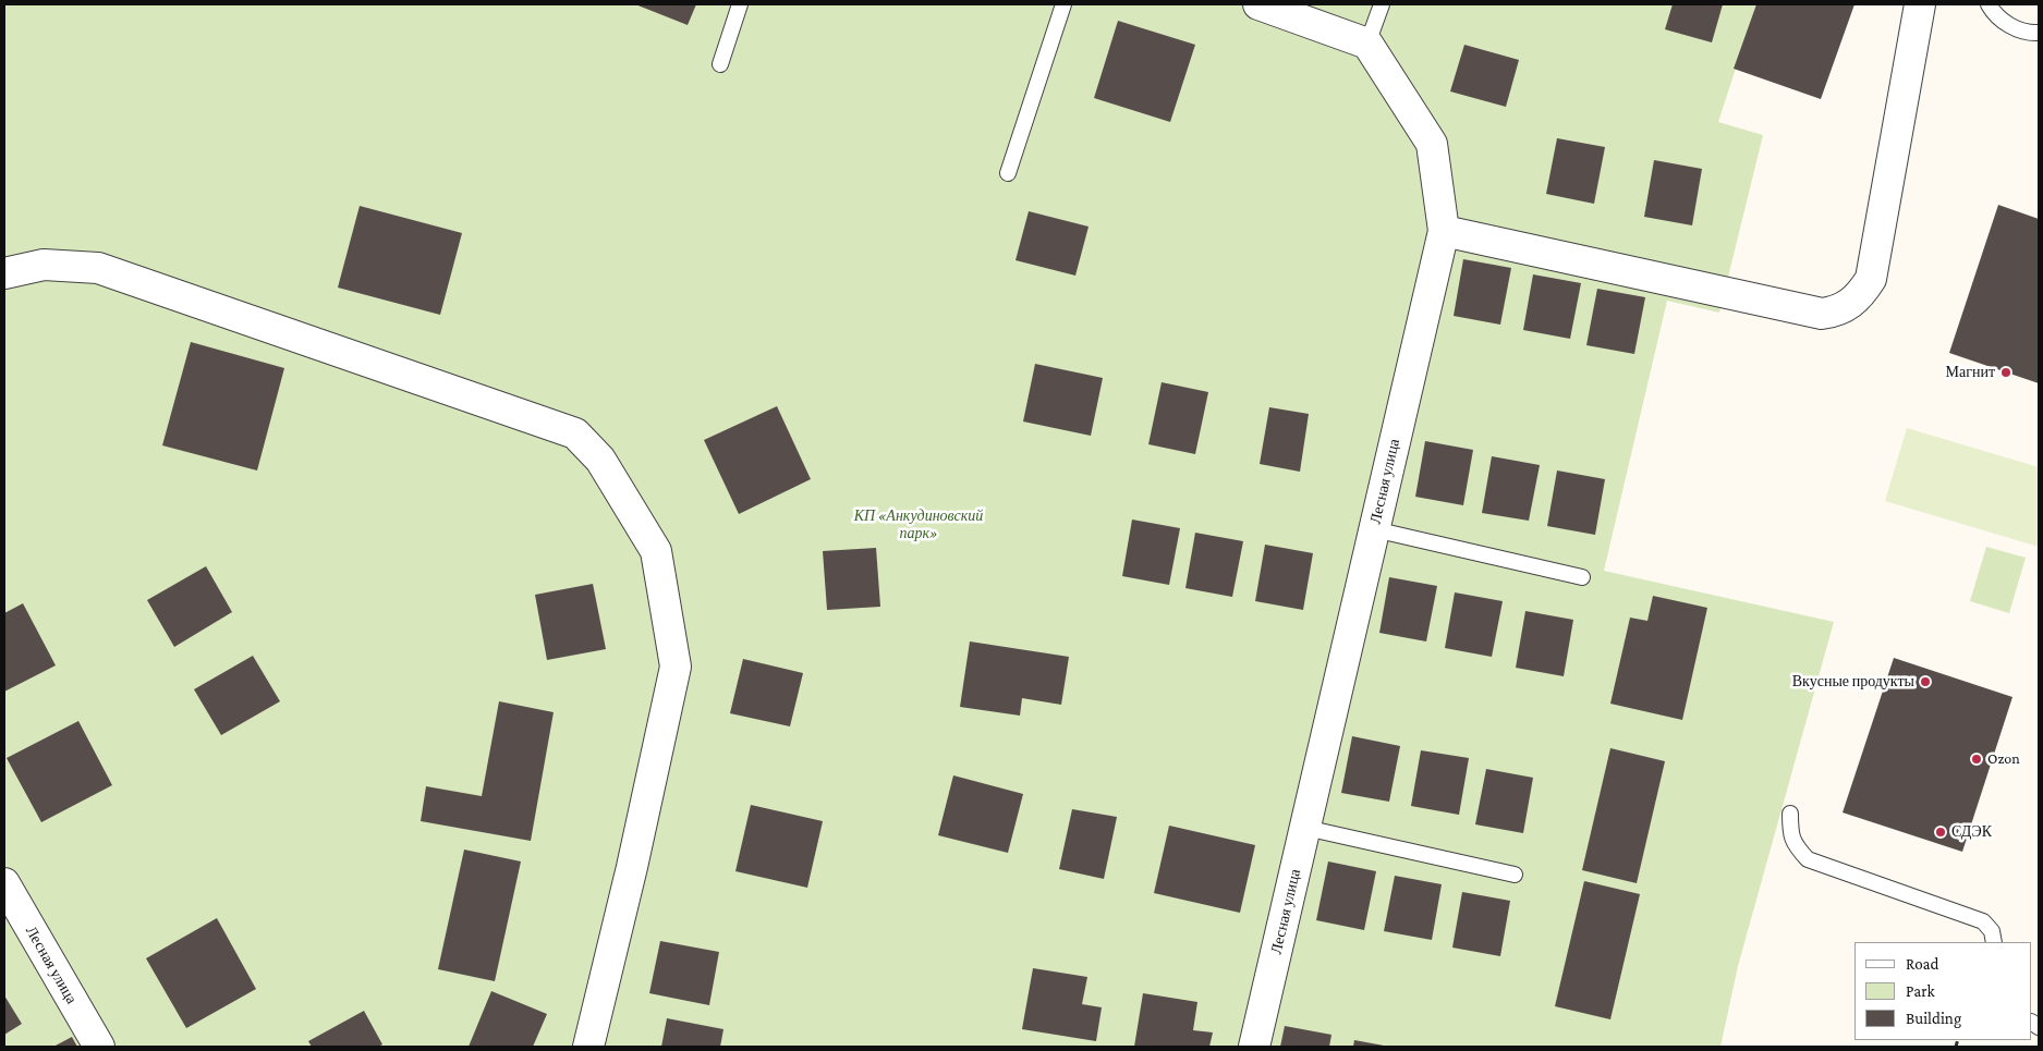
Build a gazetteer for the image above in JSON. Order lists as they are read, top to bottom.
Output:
{
  "streets": {
    "street": ["Лесная улица"]
  },
  "parks": ["КП «Анкудиновский парк»"],
  "places": [
    "Магнит",
    "Вкусные продукты",
    "Ozon",
    "СДЭК"
  ],
  "legend": ["Road", "Park", "Building"]
}
